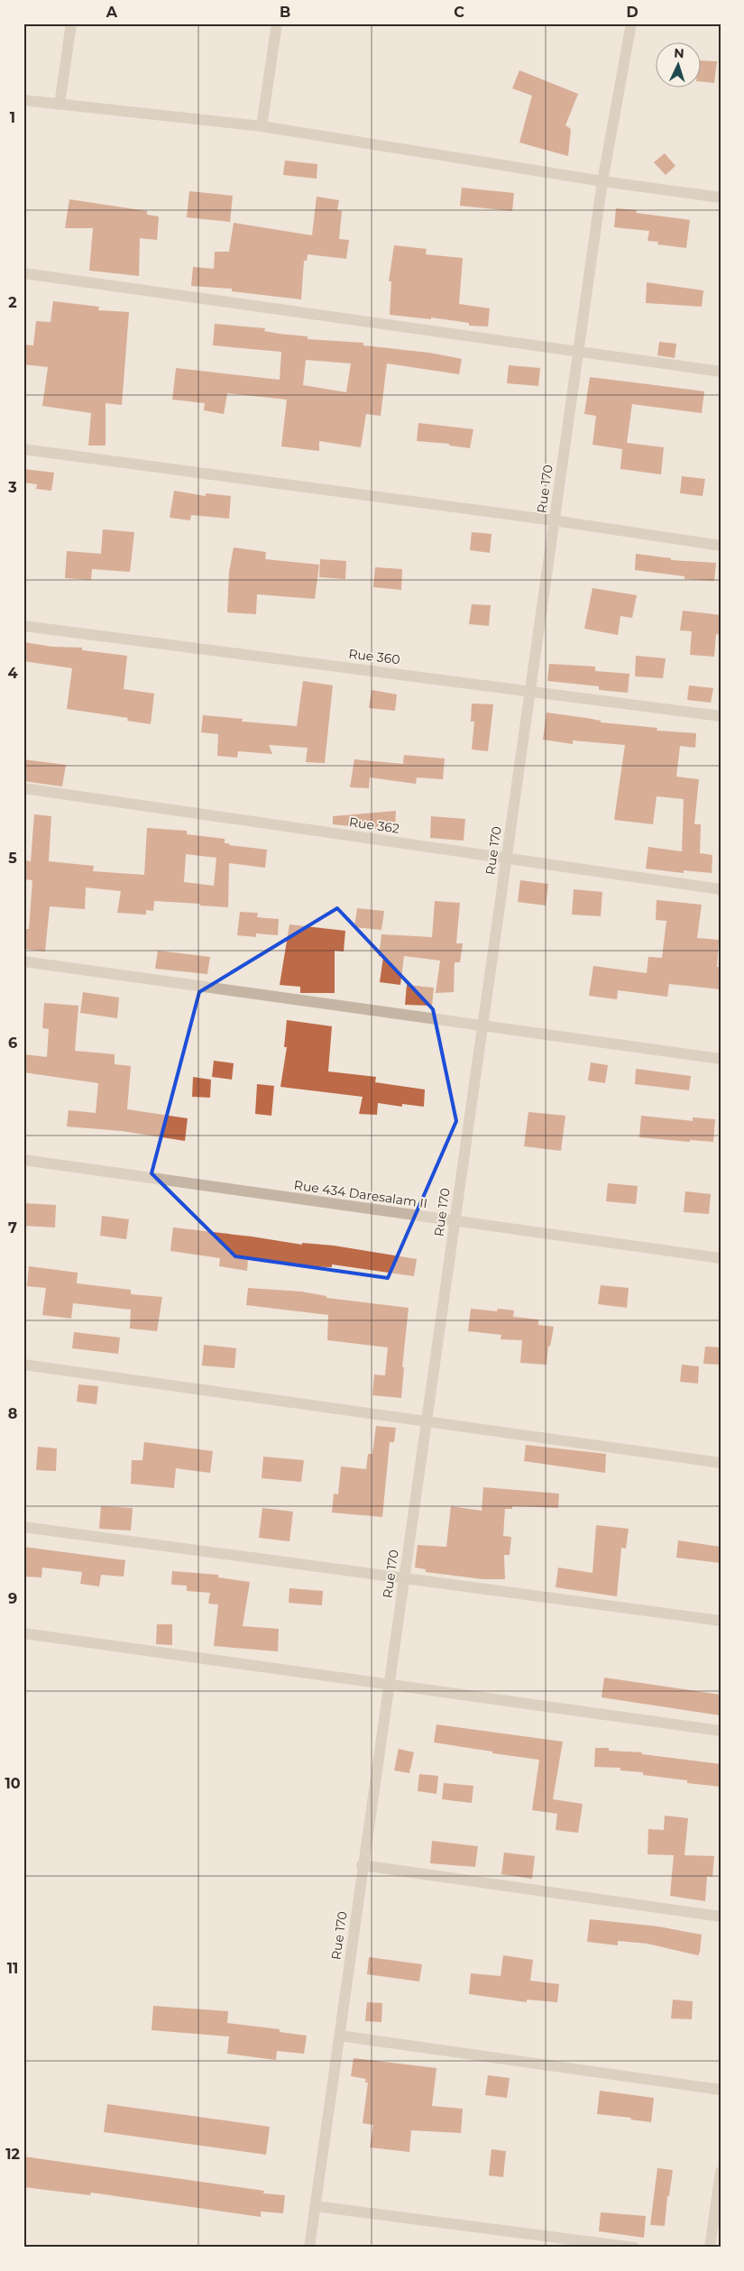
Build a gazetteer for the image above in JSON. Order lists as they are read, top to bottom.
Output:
{
  "streets": {
    "street": [
      "Rue 170",
      "Rue 360",
      "Rue 362",
      "Rue 434 Daresalam II"
    ]
  },
  "crossings": [
    ["Rue 170", "Rue 360"],
    ["Rue 170", "Rue 362"],
    ["Rue 170", "Rue 434 Daresalam II"]
  ],
  "north": "top",
  "grid": {
    "columns": [
      "A",
      "B",
      "C",
      "D"
    ],
    "rows": [
      "1",
      "2",
      "3",
      "4",
      "5",
      "6",
      "7",
      "8",
      "9",
      "10",
      "11",
      "12"
    ]
  }
}
